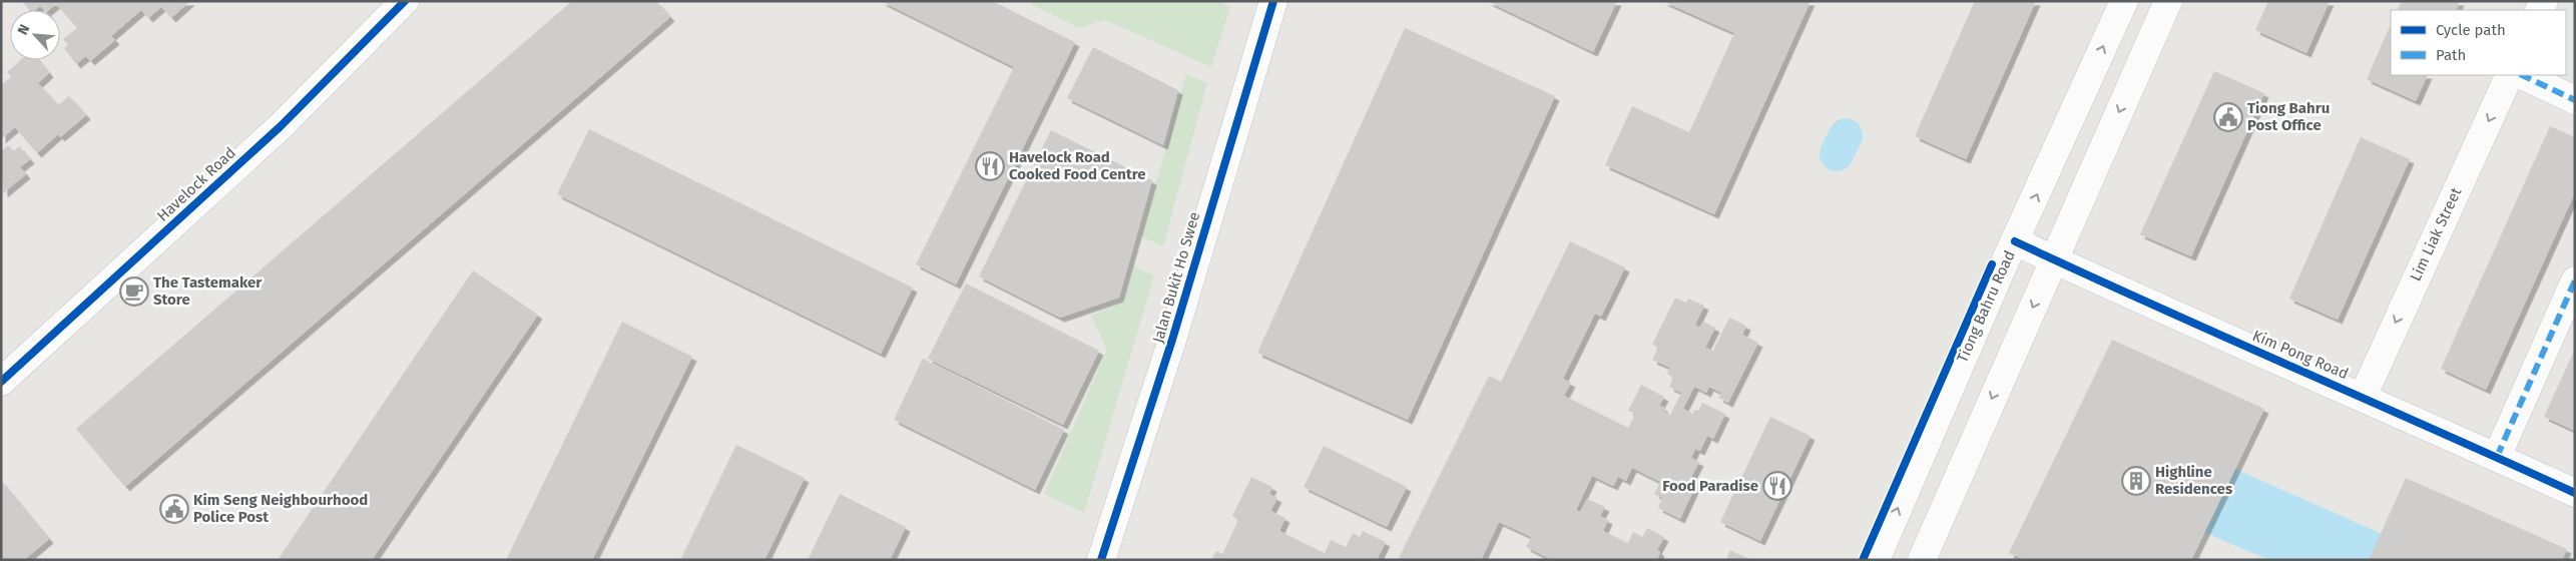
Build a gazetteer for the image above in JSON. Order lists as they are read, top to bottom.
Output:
{
  "streets": {
    "street": [
      "Havelock Road",
      "Lim Liak Street",
      "Jalan Bukit Ho Swee",
      "Tiong Bahru Road",
      "Kim Pong Road"
    ]
  },
  "crossings": [
    ["Lim Liak Street", "Kim Pong Road"],
    ["Tiong Bahru Road", "Kim Pong Road"]
  ],
  "places": {
    "public building": ["Tiong Bahru Post Office", "Kim Seng Neighbourhood Police Post"],
    "restaurant": ["Havelock Road Cooked Food Centre", "Food Paradise"],
    "cafe": ["The Tastemaker Store"],
    "building": ["Highline Residences"]
  },
  "legend": ["Cycle path", "Path"],
  "north": "top left"
}
